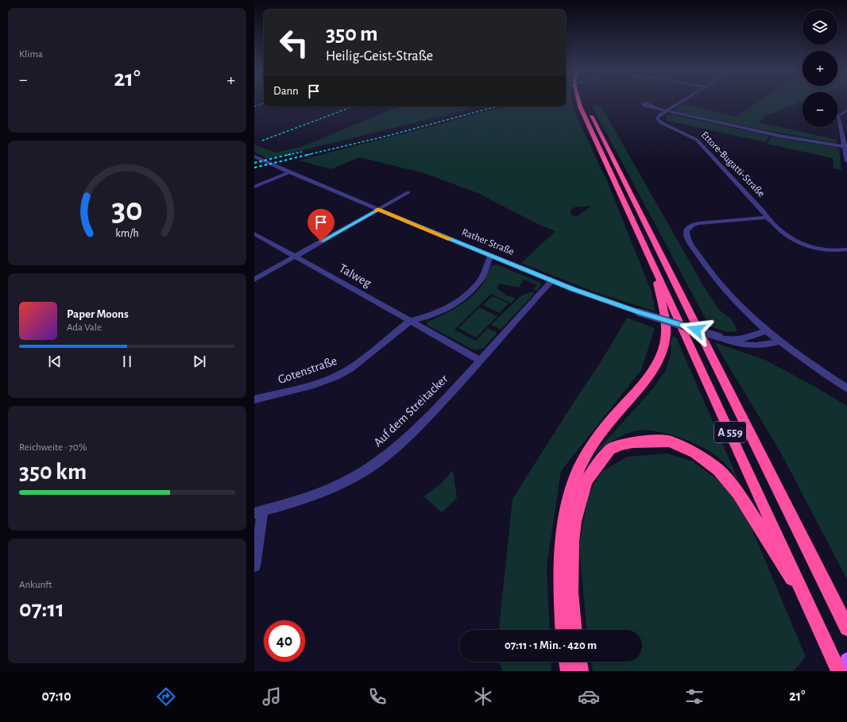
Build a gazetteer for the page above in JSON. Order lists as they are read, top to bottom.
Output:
{
  "streets": {
    "highway": ["A 559"],
    "street": [
      "Ettore-Bugatti-Straße",
      "Rather Straße",
      "Talweg",
      "Gotenstraße",
      "Auf dem Streitacker"
    ]
  },
  "crossings": [
    ["Rather Straße", "Auf dem Streitacker"],
    ["Talweg", "Gotenstraße"],
    ["Talweg", "Auf dem Streitacker"]
  ],
  "page": {
    "tile": [
      "Klima",
      ["Reichweite · 70%", "350 km"],
      ["Ankunft", "07:11"]
    ],
    "map_buttons": ["+", "−"],
    "turn": ["350 m", "Heilig-Geist-Straße"],
    "heat": ["−", "21°", "+"],
    "then": "Dann",
    "song": ["Paper Moons", "Ada Vale"],
    "limit": "40",
    "trip": "07:11 · 1 Min. · 420 m",
    "tabs": ["07:10", "21°"],
    "gauge": ["30", "km/h"]
  }
}
